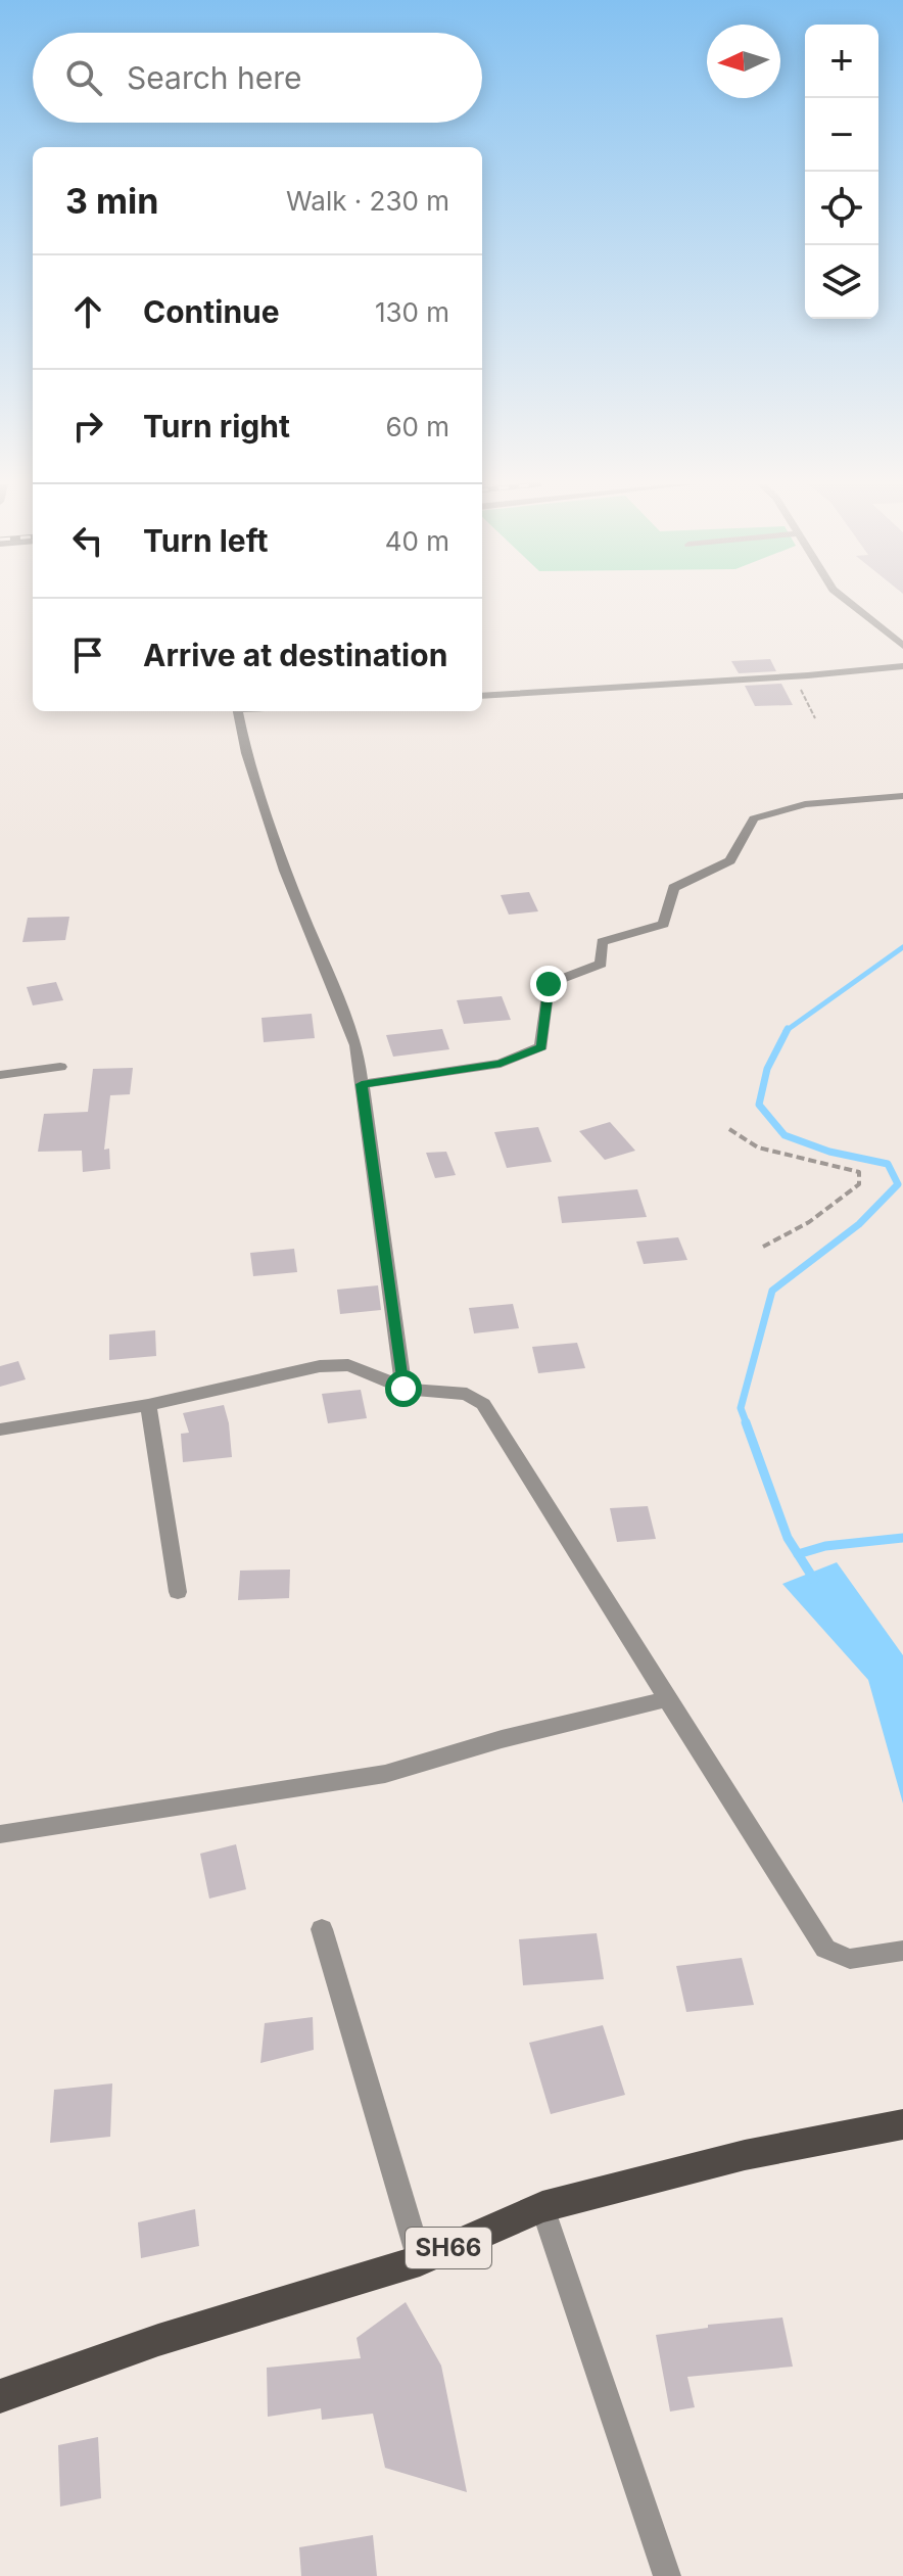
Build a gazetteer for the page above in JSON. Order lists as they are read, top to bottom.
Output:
{
  "streets": {
    "main road": ["SH66"]
  },
  "north": "left",
  "page": {
    "map_buttons": ["+", "−"],
    "search": "Search here",
    "heading": ["3 min", "Walk · 230 m"],
    "list": [
      ["Continue", "130 m"],
      ["Turn right", "60 m"],
      ["Turn left", "40 m"],
      "Arrive at destination"
    ]
  }
}
